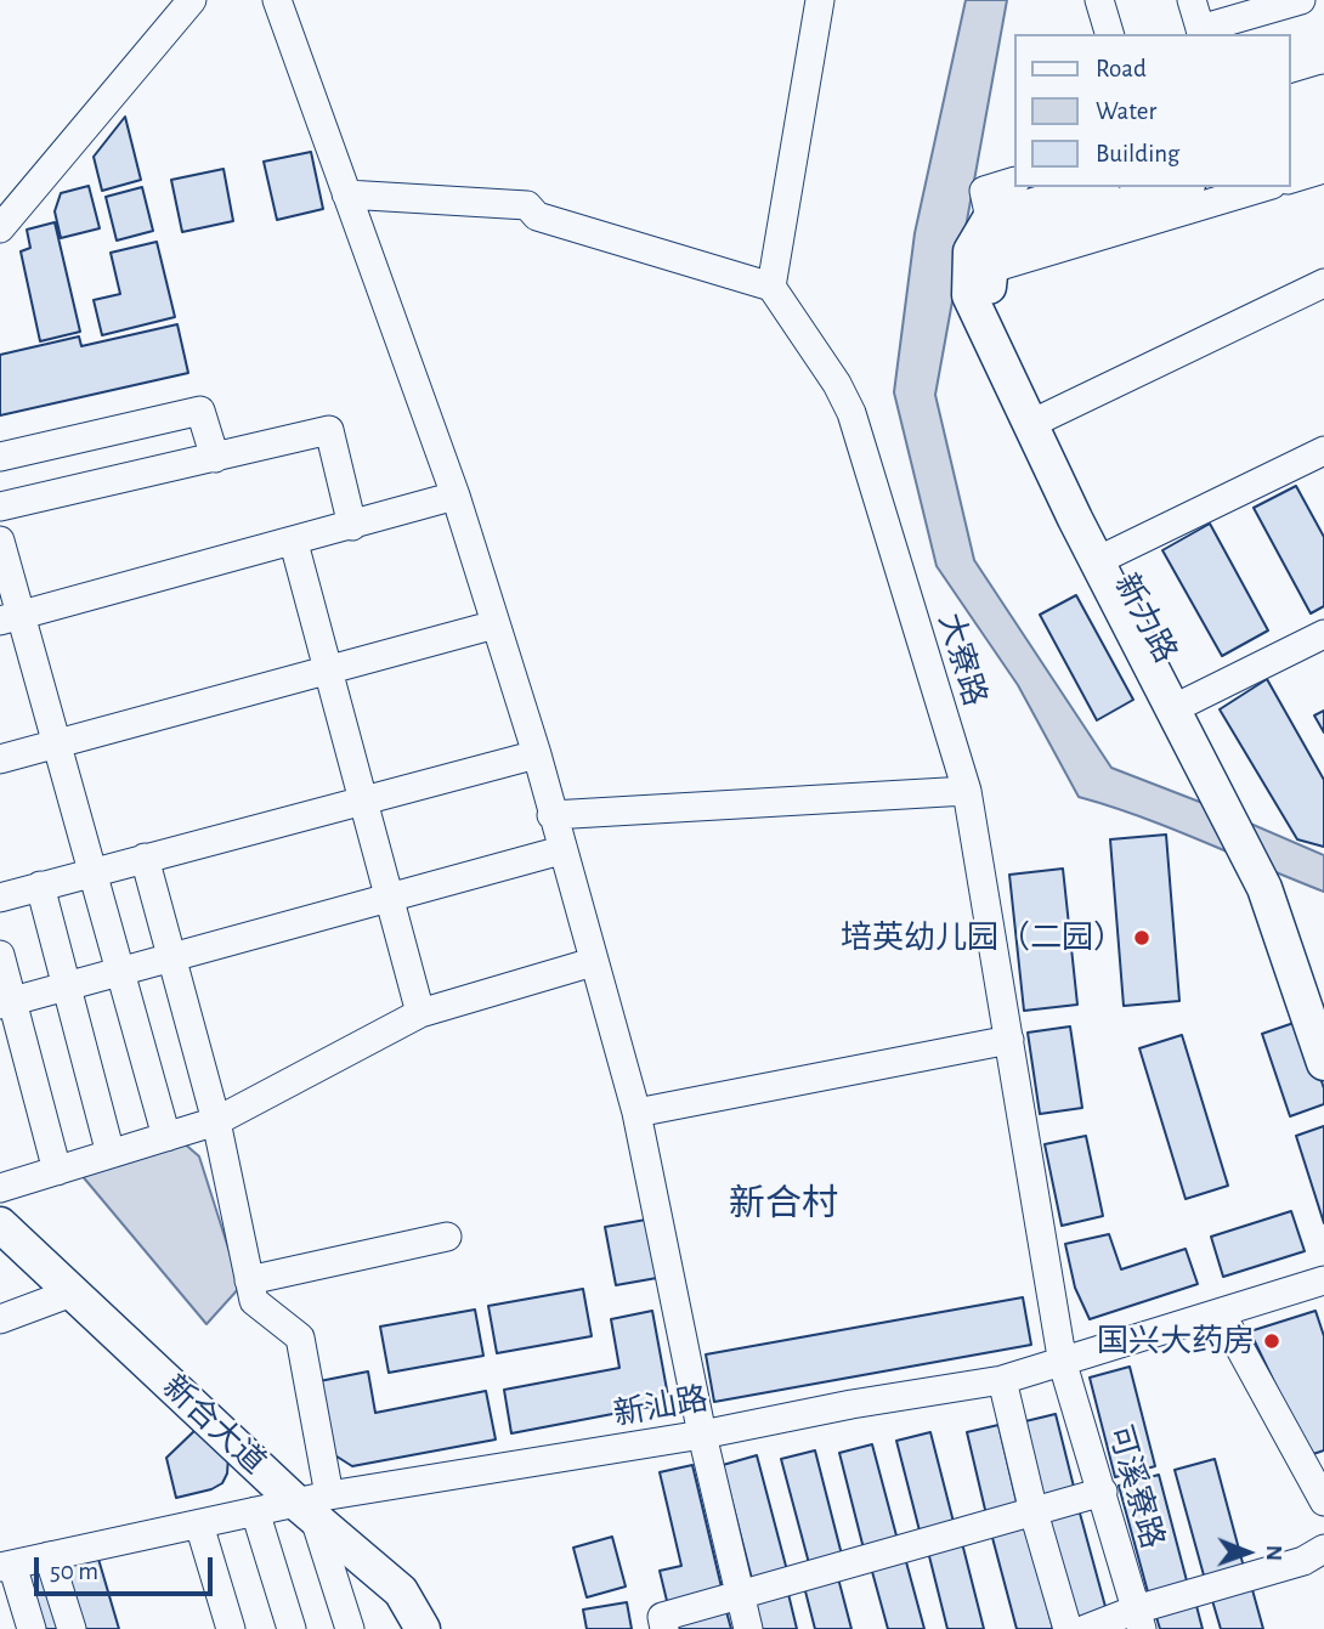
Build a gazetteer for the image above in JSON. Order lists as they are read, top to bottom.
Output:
{
  "streets": {
    "main road": ["新力路", "新合大道"],
    "street": ["大寮路", "新汕路", "可溪寮路"]
  },
  "crossings": [
    ["大寮路", "新汕路"],
    ["大寮路", "可溪寮路"],
    ["新汕路", "新合大道"],
    ["新汕路", "可溪寮路"]
  ],
  "districts": ["新合村"],
  "places": ["培英幼儿园（二园）", "国兴大药房"],
  "legend": ["Road", "Water", "Building"],
  "scale_bar": "50 m",
  "north": "right"
}
